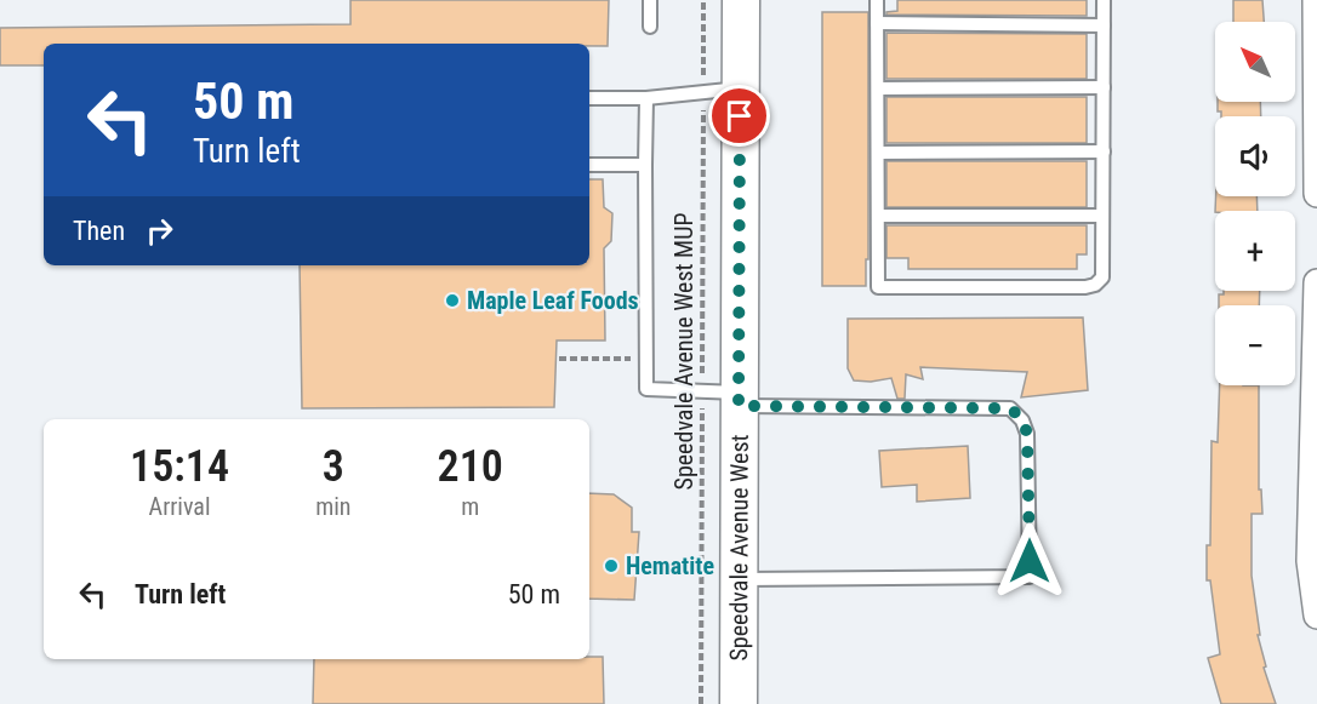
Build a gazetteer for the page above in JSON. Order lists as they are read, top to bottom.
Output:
{
  "streets": {
    "main road": ["Speedvale Avenue West"],
    "path": ["Speedvale Avenue West MUP"]
  },
  "places": ["Maple Leaf Foods", "Hematite"],
  "north": "top left",
  "page": {
    "map_buttons": ["+", "−"],
    "turn": ["50 m", "Turn left"],
    "then": "Then",
    "eta": [
      "15:14",
      "Arrival",
      "3",
      "min",
      "210",
      "m"
    ],
    "list": [
      {
        "name": "Turn left",
        "value": "50 m"
      }
    ]
  }
}
